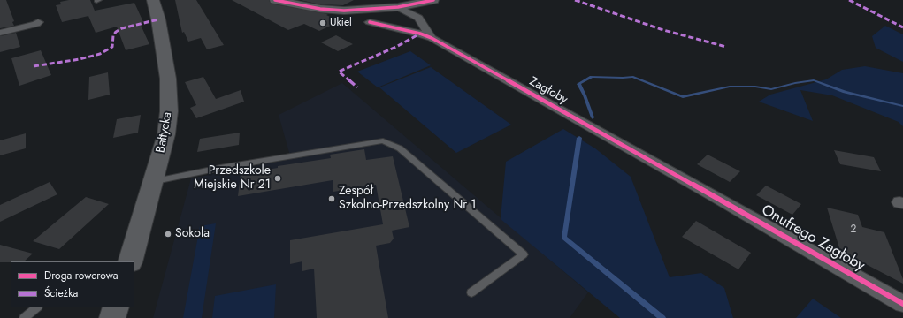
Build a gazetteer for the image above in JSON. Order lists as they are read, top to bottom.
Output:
{
  "streets": {
    "main road": ["Bałtycka"],
    "street": ["Zagłoby", "Onufrego Zagłoby"]
  },
  "crossings": [
    ["Zagłoby", "Onufrego Zagłoby"]
  ],
  "places": [
    "Ukiel",
    "Przedszkole Miejskie Nr 21",
    "Zespół Szkolno-Przedszkolny Nr 1",
    "Sokola"
  ],
  "house_numbers": ["2"],
  "legend": ["Droga rowerowa", "Ścieżka"]
}
